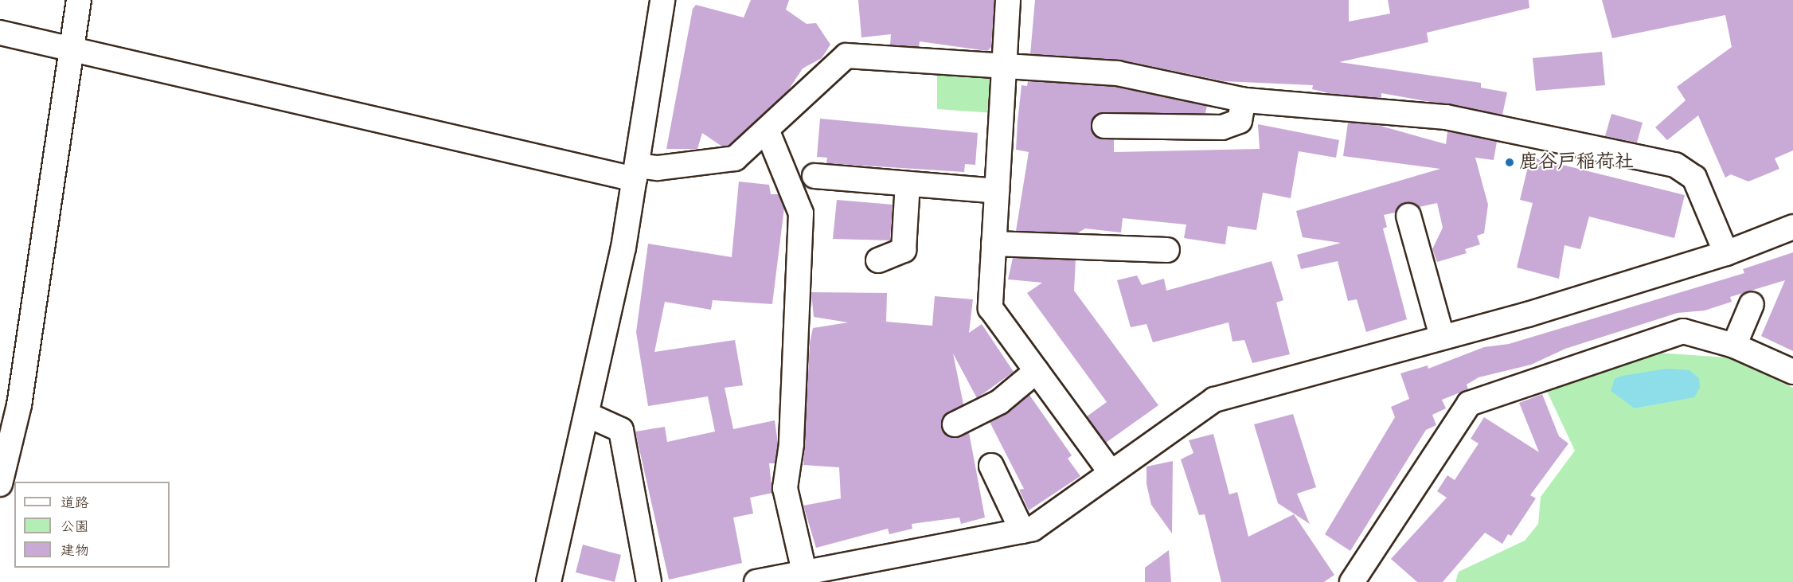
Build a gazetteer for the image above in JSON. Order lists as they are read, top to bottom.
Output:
{
  "places": ["鹿谷戸稲荷社"],
  "legend": ["道路", "公園", "建物"]
}
